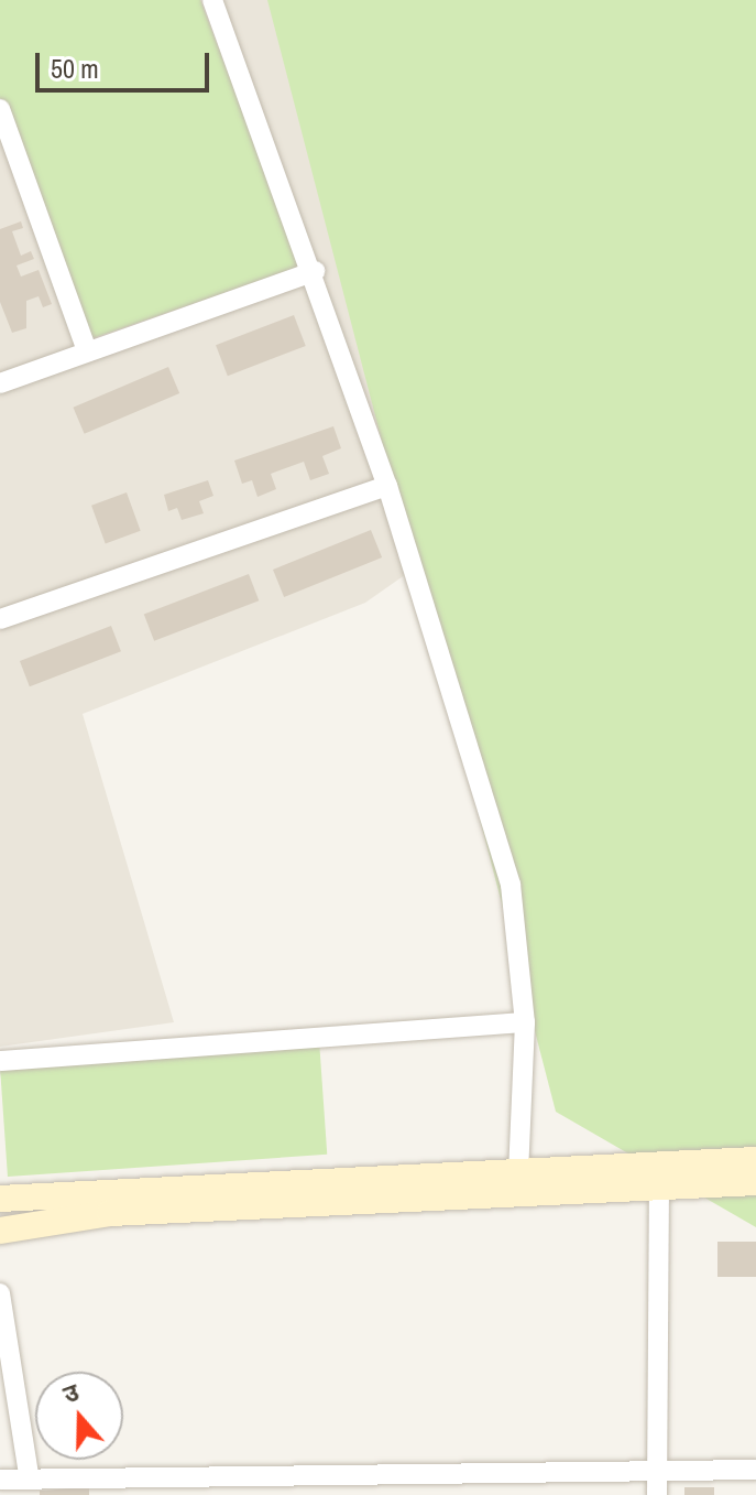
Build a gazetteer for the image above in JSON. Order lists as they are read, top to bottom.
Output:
{
  "scale_bar": "50 m",
  "north": "top"
}
